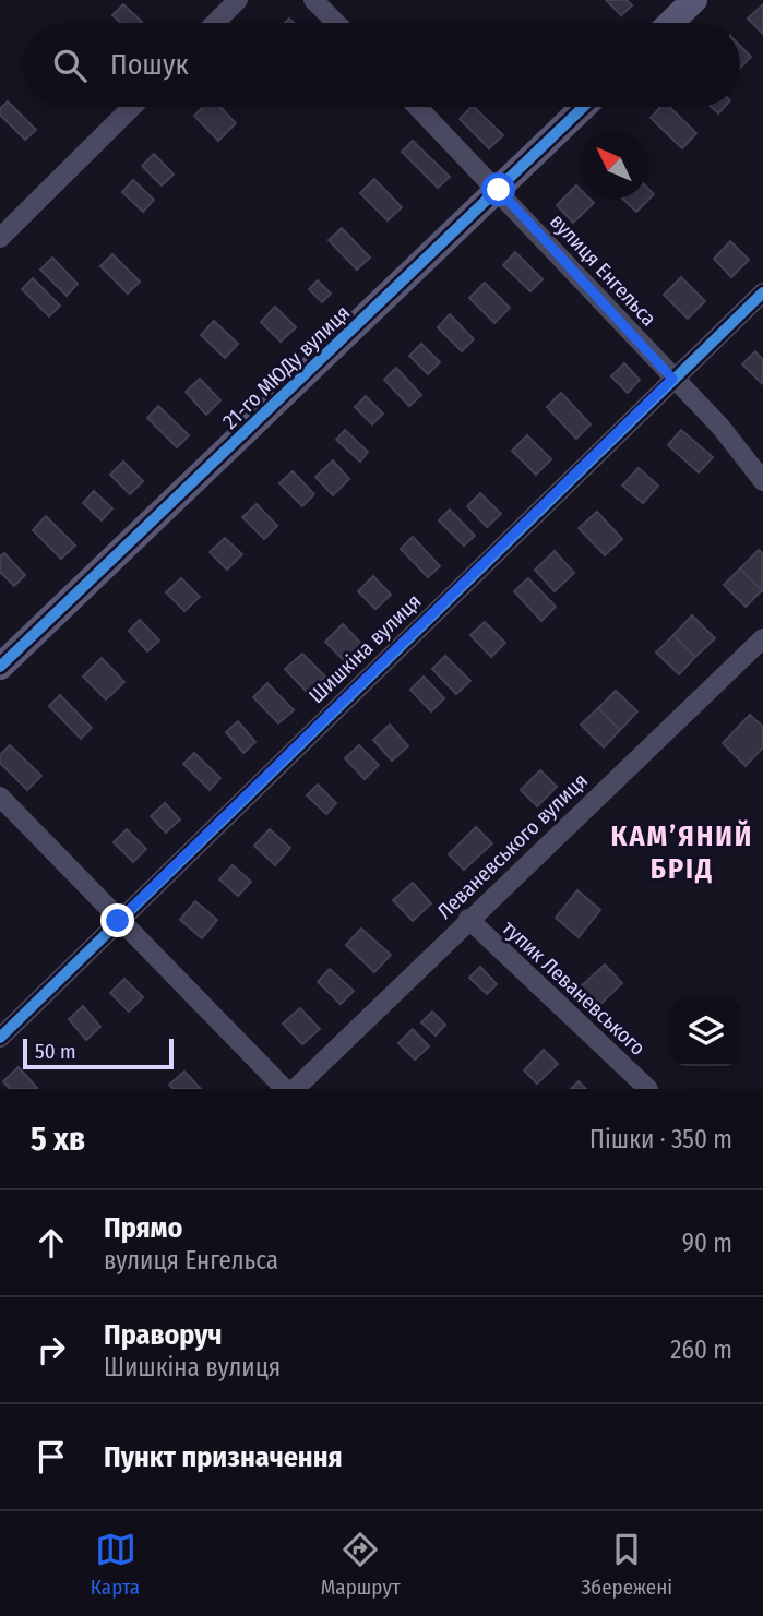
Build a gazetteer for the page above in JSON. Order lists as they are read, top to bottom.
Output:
{
  "streets": {
    "street": [
      "вулиця Енгельса",
      "21-го МЮДу вулиця",
      "Шишкіна вулиця",
      "Леваневського вулиця",
      "тупик Леваневського"
    ]
  },
  "crossings": [
    ["вулиця Енгельса", "21-го МЮДу вулиця"],
    ["вулиця Енгельса", "Шишкіна вулиця"],
    ["Леваневського вулиця", "тупик Леваневського"]
  ],
  "districts": ["КАМ’ЯНИЙ БРІД"],
  "scale_bar": "50 m",
  "north": "top left",
  "page": {
    "search": "Пошук",
    "scale": "50 m",
    "heading": ["5 хв", "Пішки · 350 m"],
    "list": [
      ["Прямо", "вулиця Енгельса", "90 m"],
      ["Праворуч", "Шишкіна вулиця", "260 m"],
      "Пункт призначення"
    ],
    "nav": ["Карта", "Маршрут", "Збережені"]
  }
}
